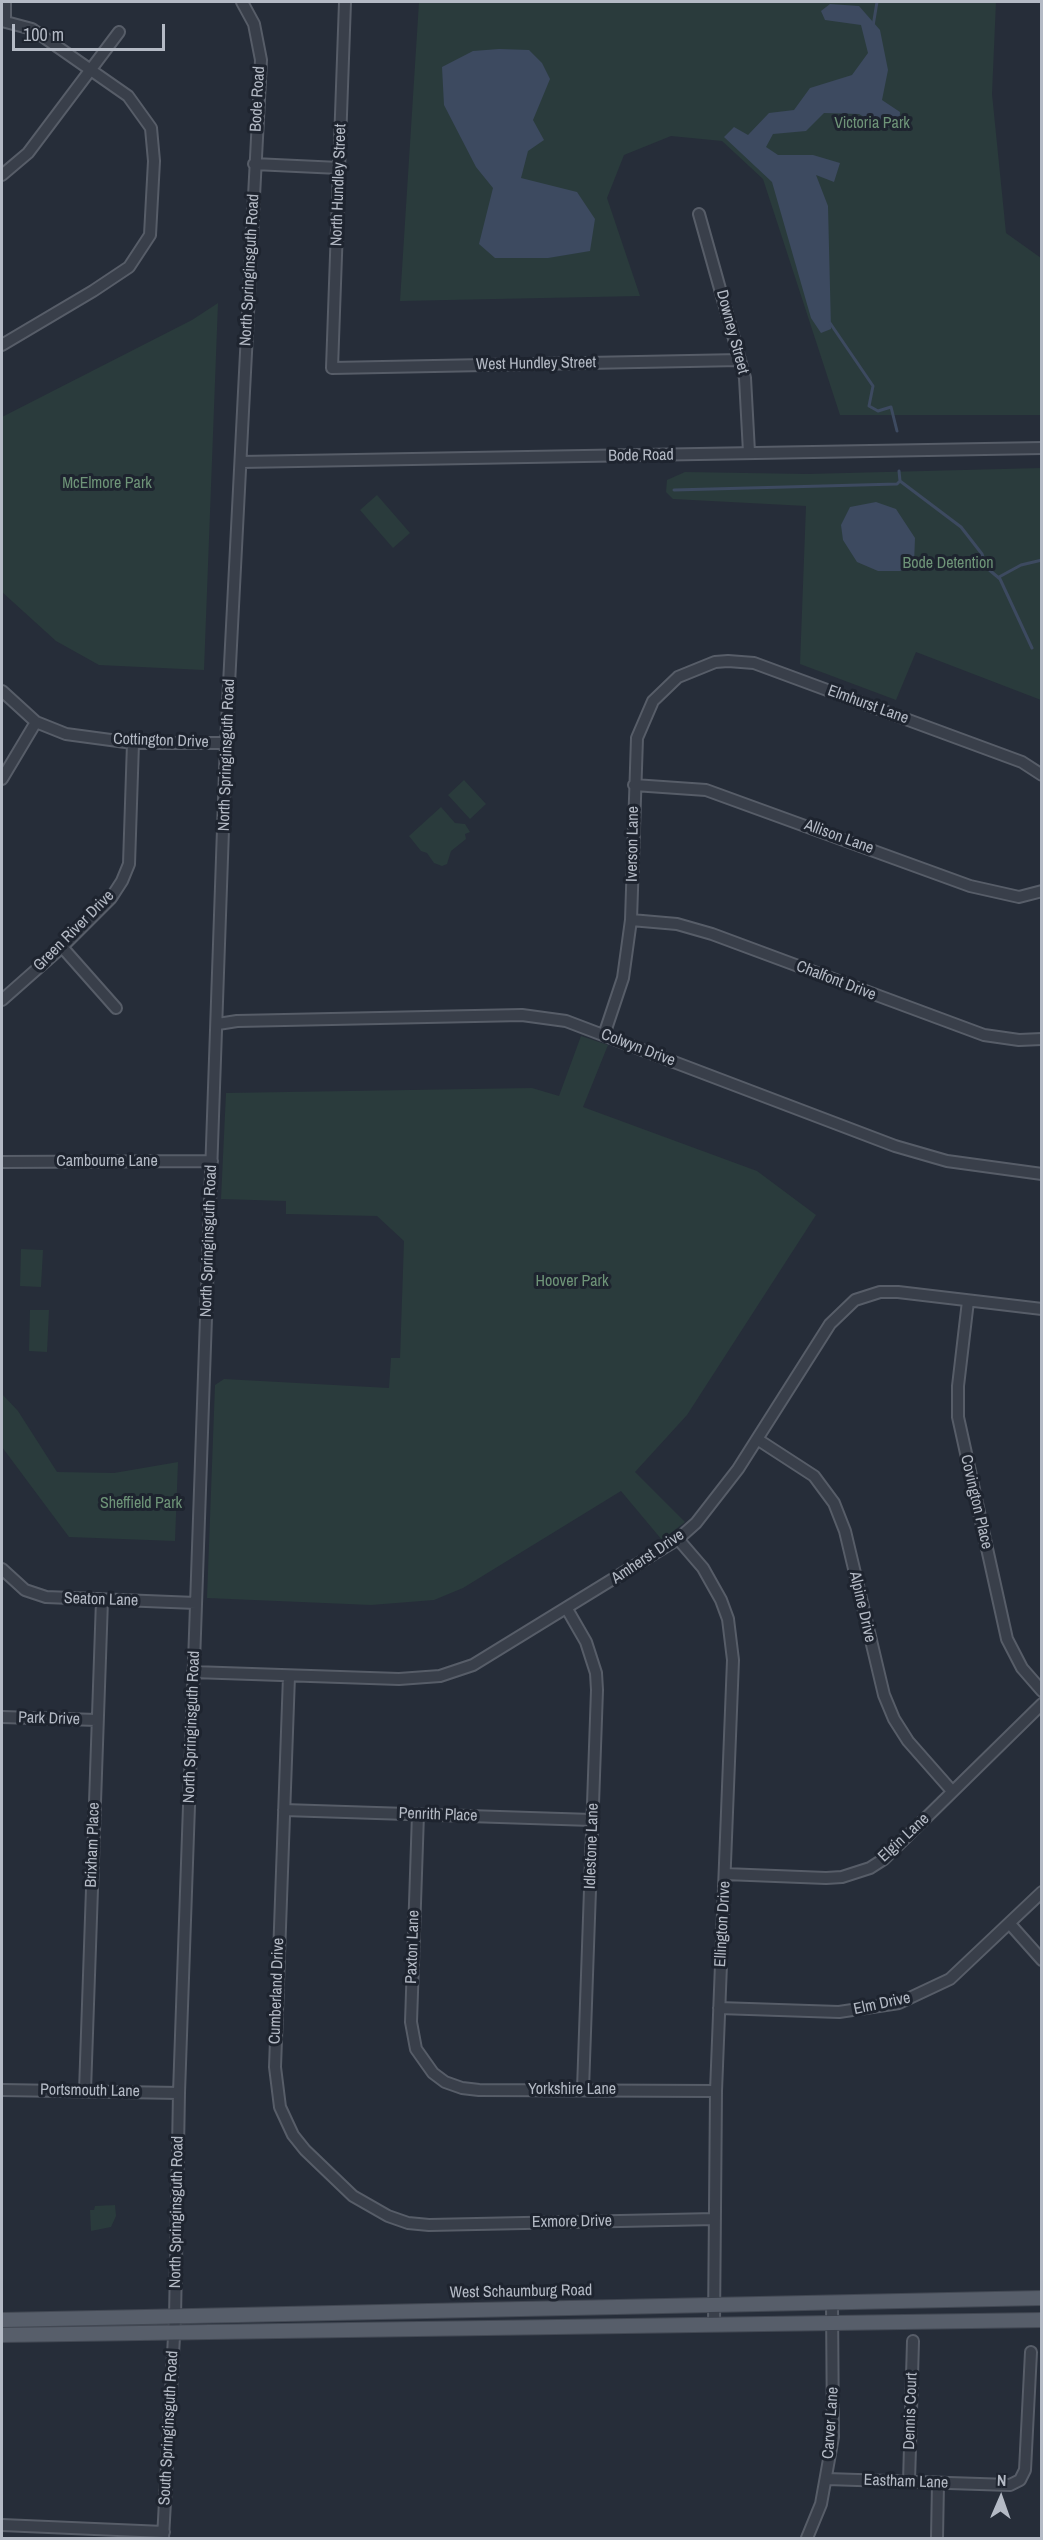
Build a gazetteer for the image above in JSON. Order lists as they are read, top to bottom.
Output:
{
  "streets": {
    "main road": ["West Schaumburg Road"],
    "street": [
      "Bode Road",
      "North Hundley Street",
      "North Springinsguth Road",
      "Downey Street",
      "West Hundley Street",
      "Elmhurst Lane",
      "Cottington Drive",
      "Allison Lane",
      "Iverson Lane",
      "Green River Drive",
      "Chalfont Drive",
      "Colwyn Drive",
      "Cambourne Lane",
      "Covington Place",
      "Amherst Drive",
      "Seaton Lane",
      "Alpine Drive",
      "Park Drive",
      "Penrith Place",
      "Elgin Lane",
      "Brixham Place",
      "Idlestone Lane",
      "Ellington Drive",
      "Paxton Lane",
      "Cumberland Drive",
      "Elm Drive",
      "Yorkshire Lane",
      "Portsmouth Lane",
      "Exmore Drive",
      "Dennis Court",
      "Carver Lane",
      "South Springinsguth Road",
      "Eastham Lane"
    ]
  },
  "crossings": [
    ["Bode Road", "North Springinsguth Road"],
    ["Bode Road", "Downey Street"],
    ["North Hundley Street", "West Hundley Street"],
    ["North Springinsguth Road", "Cottington Drive"],
    ["North Springinsguth Road", "Colwyn Drive"],
    ["North Springinsguth Road", "Cambourne Lane"],
    ["North Springinsguth Road", "Amherst Drive"],
    ["North Springinsguth Road", "Seaton Lane"],
    ["North Springinsguth Road", "Portsmouth Lane"],
    ["North Springinsguth Road", "West Schaumburg Road"],
    ["North Springinsguth Road", "South Springinsguth Road"],
    ["Downey Street", "West Hundley Street"],
    ["Elmhurst Lane", "Iverson Lane"],
    ["Cottington Drive", "Green River Drive"],
    ["Allison Lane", "Iverson Lane"],
    ["Iverson Lane", "Chalfont Drive"],
    ["Iverson Lane", "Colwyn Drive"],
    ["Covington Place", "Amherst Drive"],
    ["Amherst Drive", "Alpine Drive"],
    ["Amherst Drive", "Idlestone Lane"],
    ["Amherst Drive", "Ellington Drive"],
    ["Amherst Drive", "Cumberland Drive"],
    ["Seaton Lane", "Brixham Place"],
    ["Alpine Drive", "Elgin Lane"],
    ["Park Drive", "Brixham Place"],
    ["Penrith Place", "Idlestone Lane"],
    ["Penrith Place", "Paxton Lane"],
    ["Penrith Place", "Cumberland Drive"],
    ["Elgin Lane", "Ellington Drive"],
    ["Brixham Place", "Portsmouth Lane"],
    ["Idlestone Lane", "Yorkshire Lane"],
    ["Ellington Drive", "Elm Drive"],
    ["Ellington Drive", "Yorkshire Lane"],
    ["Ellington Drive", "Exmore Drive"],
    ["Ellington Drive", "West Schaumburg Road"],
    ["Paxton Lane", "Yorkshire Lane"],
    ["Cumberland Drive", "Exmore Drive"],
    ["West Schaumburg Road", "Carver Lane"],
    ["West Schaumburg Road", "South Springinsguth Road"],
    ["Dennis Court", "Eastham Lane"],
    ["Carver Lane", "Eastham Lane"]
  ],
  "parks": [
    "Victoria Park",
    "McElmore Park",
    "Bode Detention",
    "Hoover Park",
    "Sheffield Park"
  ],
  "scale_bar": "100 m",
  "north": "top"
}
